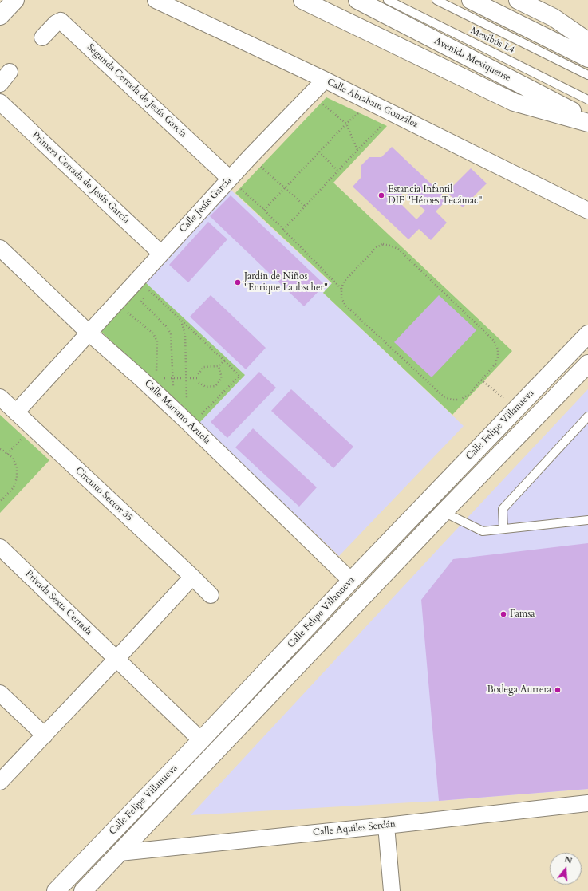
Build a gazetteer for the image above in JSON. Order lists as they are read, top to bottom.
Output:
{
  "streets": {
    "main road": ["Avenida Mexiquense", "Calle Felipe Villanueva"],
    "street": [
      "Segunda Cerrada de Jesús García",
      "Calle Abraham González",
      "Primera Cerrada de Jesús García",
      "Calle Jesús García",
      "Calle Mariano Azuela",
      "Circuito Sector 35",
      "Privada Sexta Cerrada",
      "Calle Aquiles Serdán"
    ],
    "lane": ["Mexibús L4"]
  },
  "crossings": [
    ["Segunda Cerrada de Jesús García", "Calle Jesús García"],
    ["Calle Abraham González", "Calle Jesús García"],
    ["Primera Cerrada de Jesús García", "Calle Jesús García"],
    ["Calle Jesús García", "Calle Mariano Azuela"],
    ["Calle Mariano Azuela", "Calle Felipe Villanueva"],
    ["Calle Felipe Villanueva", "Calle Aquiles Serdán"]
  ],
  "places": [
    "Estancia Infantil DIF \"Héroes Tecámac\"",
    "Jardín de Niños \"Enrique Laubscher\"",
    "Famsa",
    "Bodega Aurrera"
  ],
  "north": "top"
}
